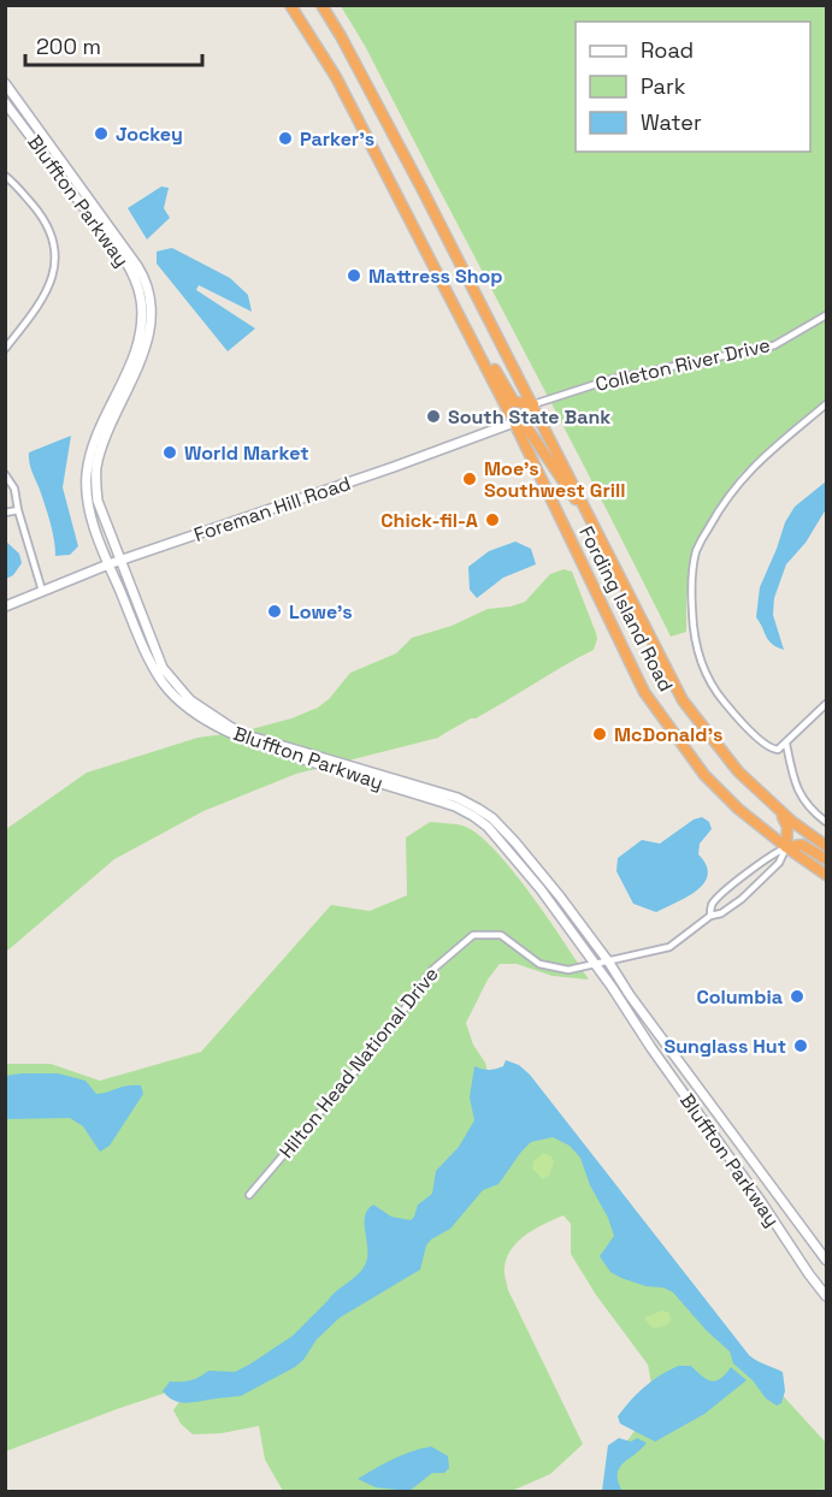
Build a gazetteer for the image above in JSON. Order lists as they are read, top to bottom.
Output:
{
  "streets": {
    "highway": ["Fording Island Road"],
    "main road": ["Bluffton Parkway", "Foreman Hill Road"],
    "street": ["Colleton River Drive", "Hilton Head National Drive"]
  },
  "crossings": [
    ["Bluffton Parkway", "Foreman Hill Road"],
    ["Bluffton Parkway", "Hilton Head National Drive"],
    ["Colleton River Drive", "Foreman Hill Road"],
    ["Colleton River Drive", "Fording Island Road"],
    ["Foreman Hill Road", "Fording Island Road"],
    ["Fording Island Road", "Hilton Head National Drive"]
  ],
  "places": [
    "Jockey",
    "Parker's",
    "Mattress Shop",
    "South State Bank",
    "World Market",
    "Moe's Southwest Grill",
    "Chick-fil-A",
    "Lowe's",
    "McDonald's",
    "Columbia",
    "Sunglass Hut"
  ],
  "legend": ["Road", "Park", "Water"],
  "scale_bar": "200 m"
}
